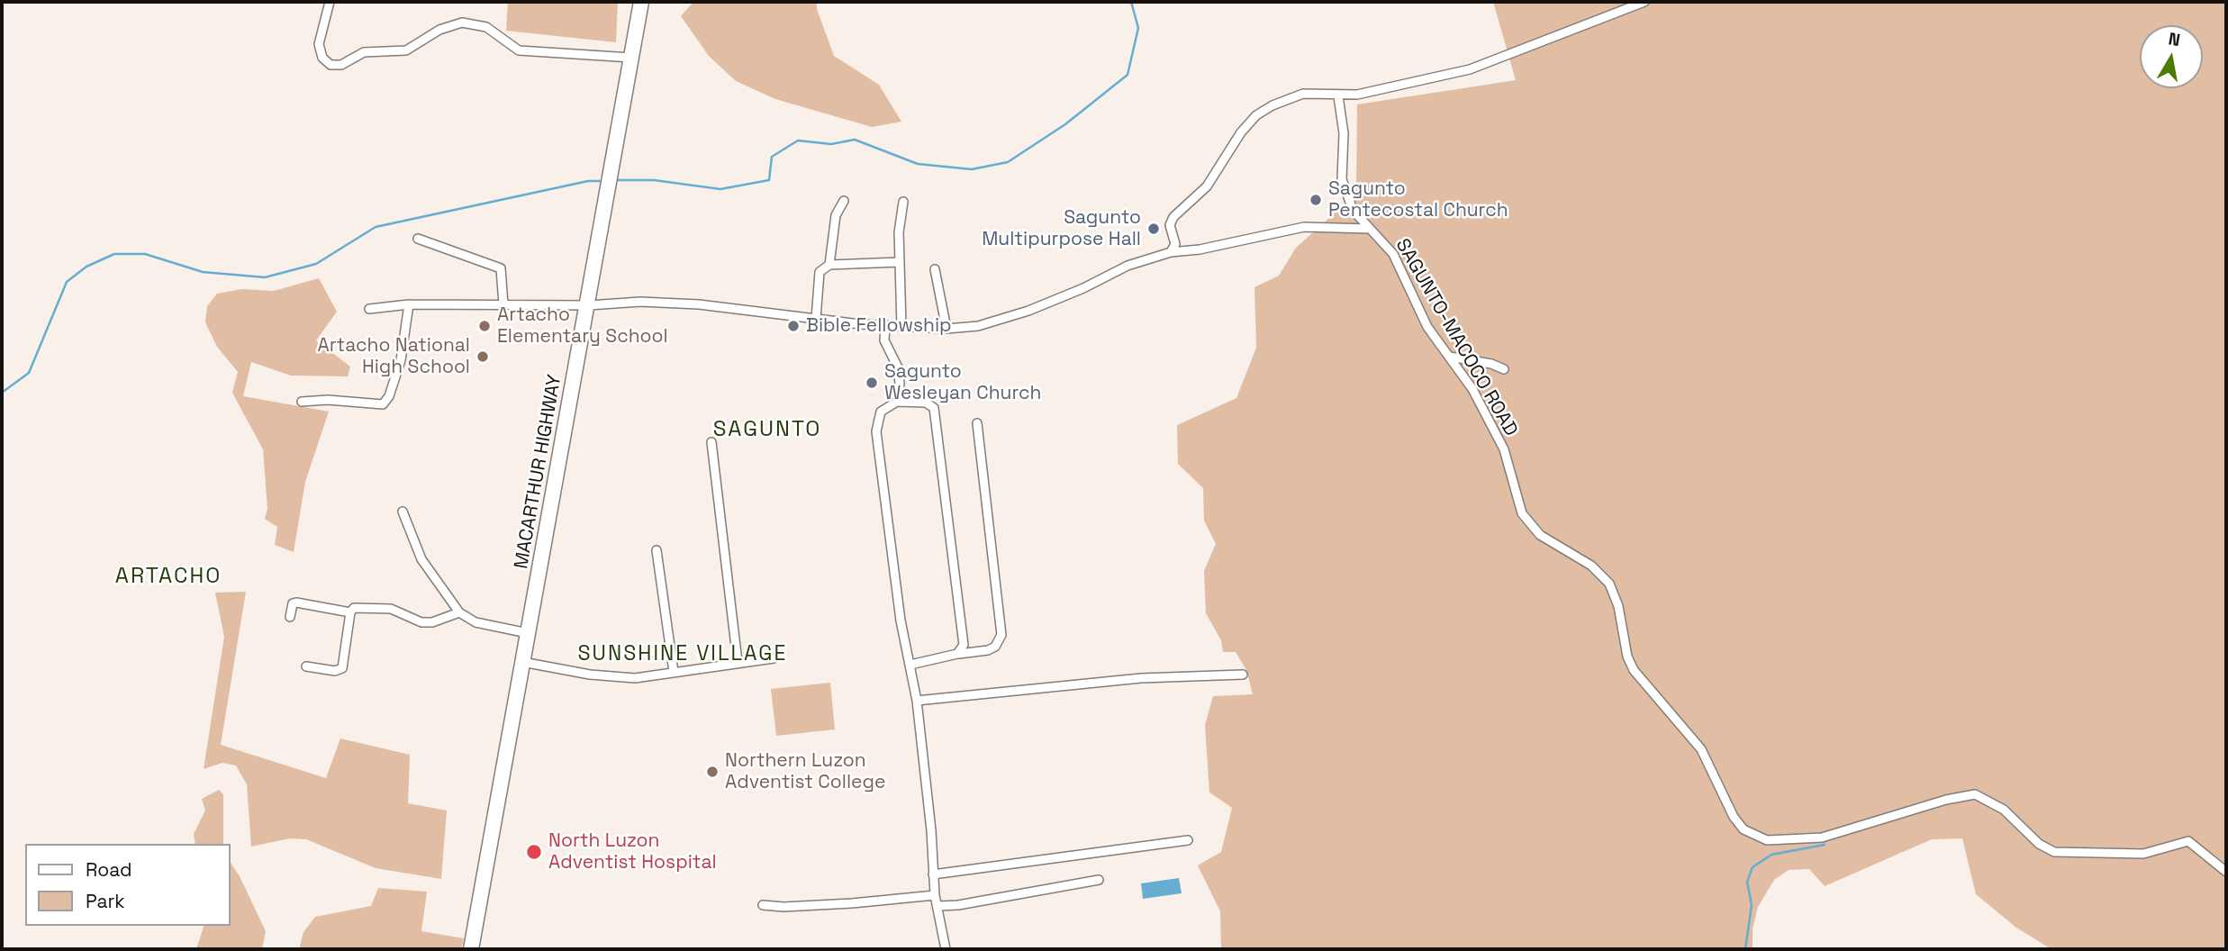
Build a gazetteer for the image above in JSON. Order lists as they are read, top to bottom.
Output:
{
  "streets": {
    "highway": ["MACARTHUR HIGHWAY"],
    "street": ["SAGUNTO-MACOCO ROAD"]
  },
  "districts": ["SAGUNTO", "ARTACHO", "SUNSHINE VILLAGE"],
  "places": [
    "Sagunto Pentecostal Church",
    "Sagunto Multipurpose Hall",
    "Artacho Elementary School",
    "Bible Fellowship",
    "Artacho National High School",
    "Sagunto Wesleyan Church",
    "Northern Luzon Adventist College",
    "North Luzon Adventist Hospital"
  ],
  "legend": ["Road", "Park"],
  "north": "top"
}
